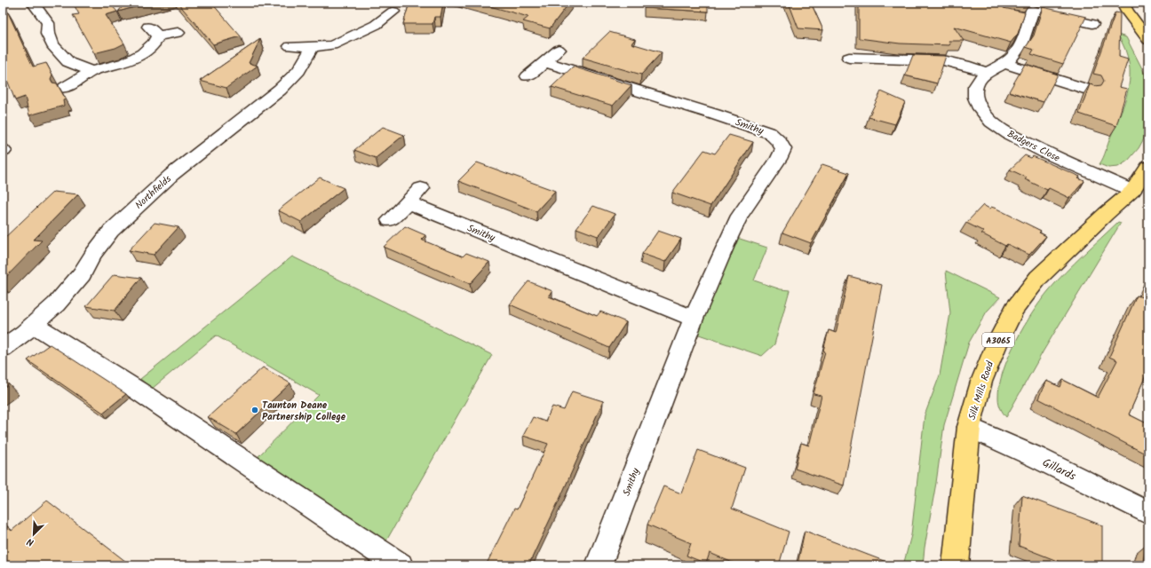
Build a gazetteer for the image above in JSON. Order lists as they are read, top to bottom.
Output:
{
  "streets": {
    "main road": ["A3065", "Silk Mills Road"],
    "street": [
      "Smithy",
      "Badgers Close",
      "Northfields",
      "Gillards"
    ]
  },
  "crossings": [
    ["Badgers Close", "Silk Mills Road"],
    ["Silk Mills Road", "Gillards"]
  ],
  "places": ["Taunton Deane Partnership College"],
  "north": "bottom left"
}
